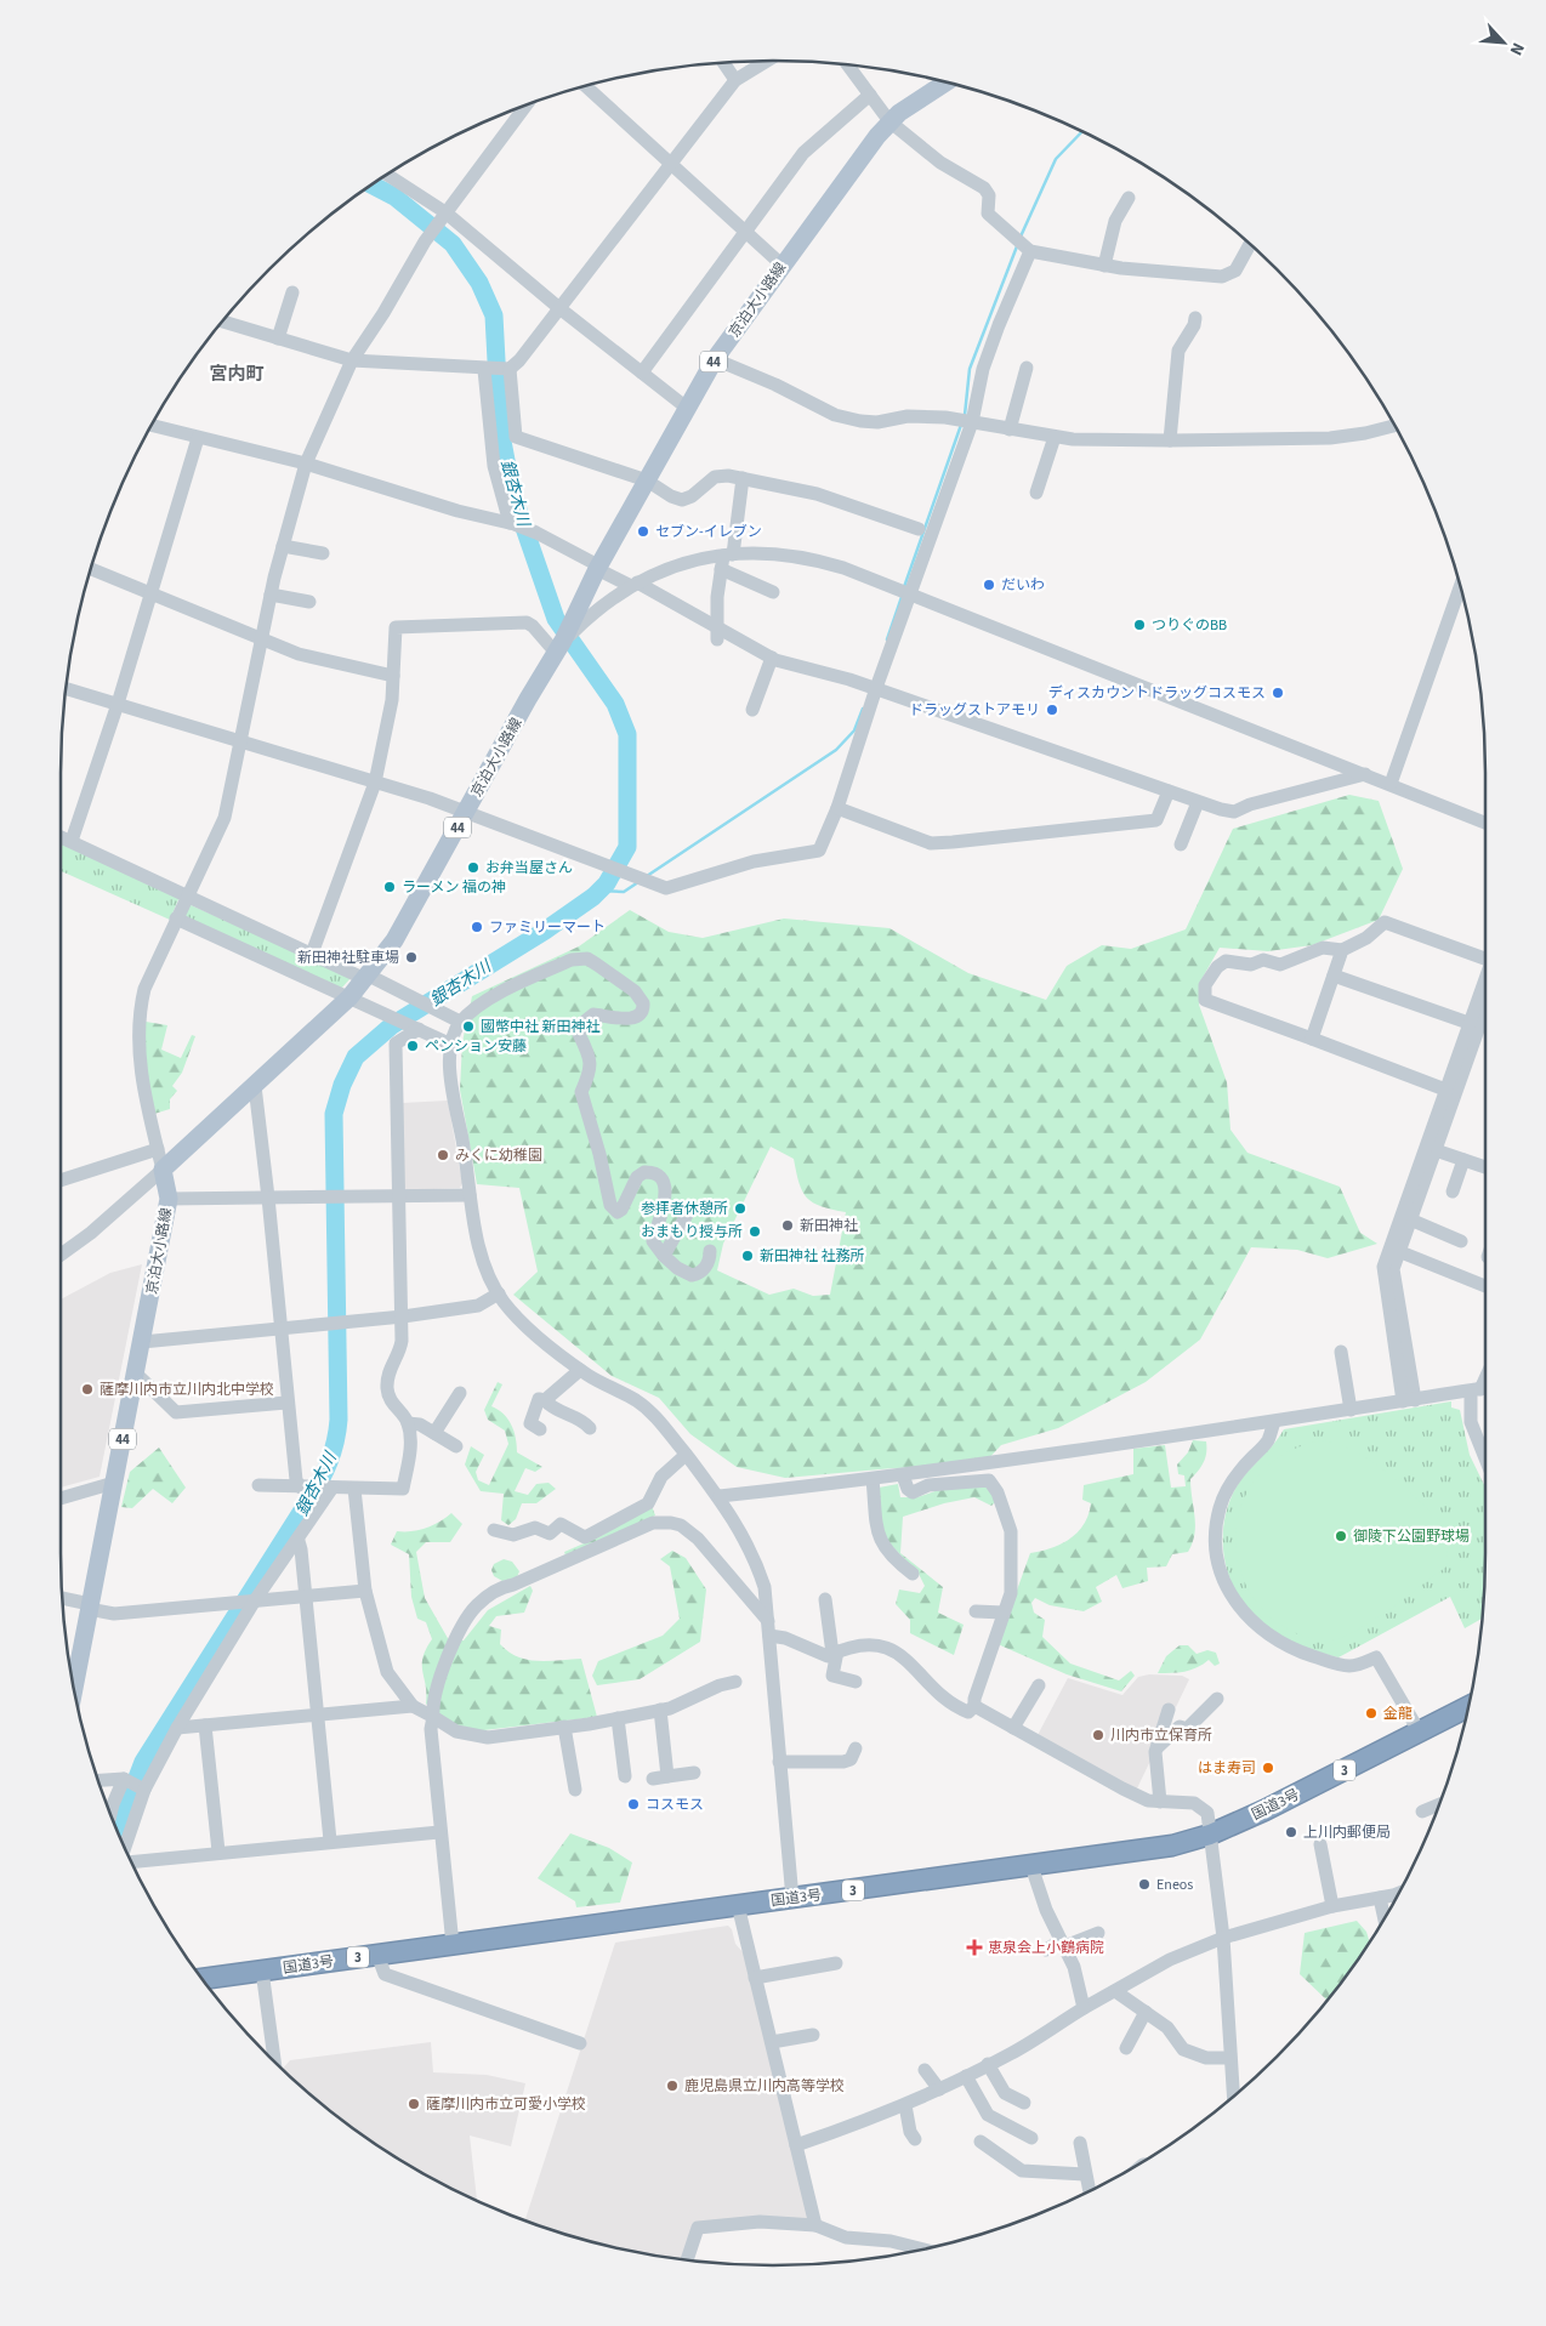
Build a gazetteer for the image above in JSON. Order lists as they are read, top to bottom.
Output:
{
  "streets": {
    "highway": ["3", "国道3号"],
    "main road": ["京泊大小路線", "44"]
  },
  "districts": ["宮内町"],
  "water": ["銀杏木川"],
  "places": {
    "other": [
      "セブン-イレブン",
      "だいわ",
      "つりぐのBB",
      "ディスカウントドラッグコスモス",
      "ドラッグストアモリ",
      "お弁当屋さん",
      "ラーメン 福の神",
      "ファミリーマート",
      "新田神社駐車場",
      "國幣中社 新田神社",
      "ペンション安藤",
      "みくに幼稚園",
      "参拝者休憩所",
      "新田神社",
      "おまもり授与所",
      "新田神社 社務所",
      "薩摩川内市立川内北中学校",
      "御陵下公園野球場",
      "金龍",
      "川内市立保育所",
      "はま寿司",
      "コスモス",
      "上川内郵便局",
      "Eneos",
      "鹿児島県立川内高等学校",
      "薩摩川内市立可愛小学校"
    ],
    "health": ["恵泉会上小鶴病院"]
  },
  "north": "bottom right"
}
